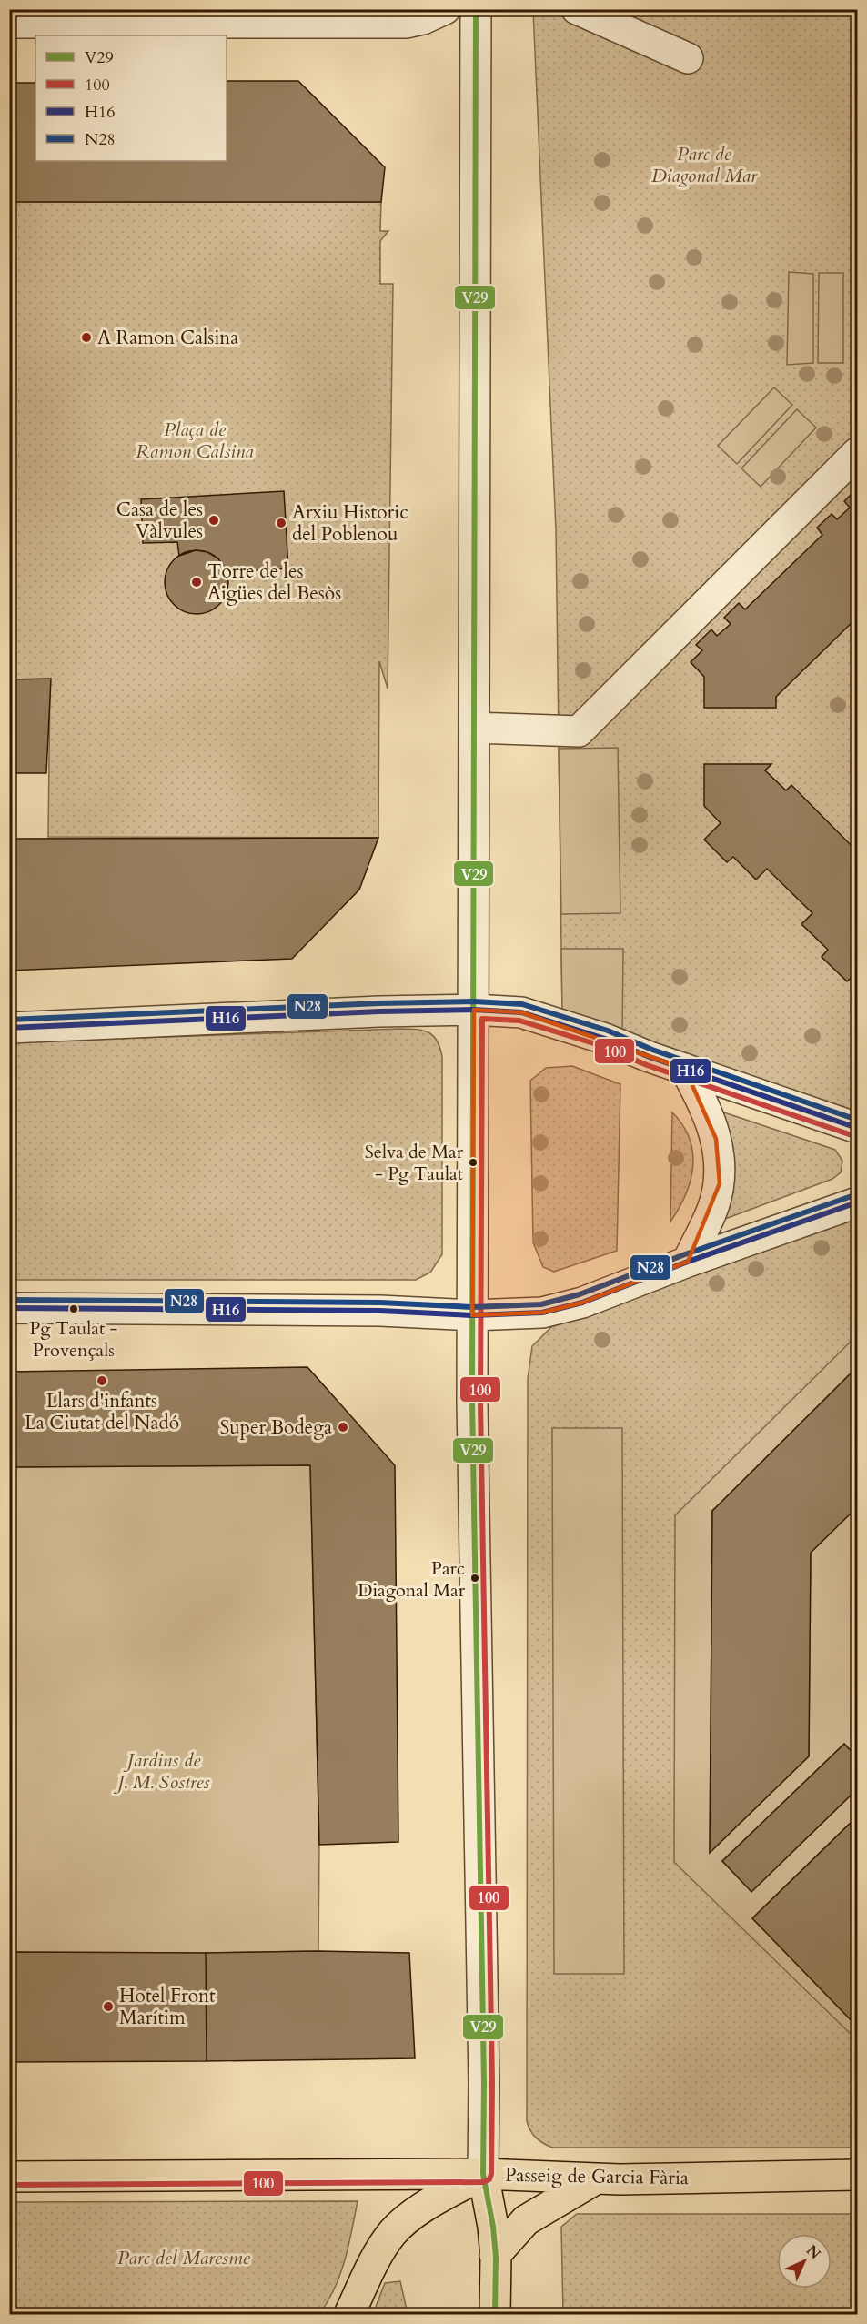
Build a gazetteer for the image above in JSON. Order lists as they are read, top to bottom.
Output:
{
  "streets": {
    "main road": ["Passeig de Garcia Fària"]
  },
  "parks": [
    "Parc de Diagonal Mar",
    "Plaça de Ramon Calsina",
    "Jardins de J. M. Sostres",
    "Parc del Maresme"
  ],
  "places": [
    "A Ramon Calsina",
    "Casa de les Vàlvules",
    "Arxiu Historic del Poblenou",
    "Torre de les Aigües del Besòs",
    "Selva de Mar - Pg Taulat",
    "Pg Taulat - Provençals",
    "Llars d'infants La Ciutat del Nadó",
    "Super Bodega",
    "Parc Diagonal Mar",
    "Hotel Front Marítim"
  ],
  "lines": [
    "transit line V29",
    "transit line N28",
    "transit line H16",
    "transit line 100"
  ],
  "legend": [
    "V29",
    "100",
    "H16",
    "N28"
  ],
  "north": "top right"
}
